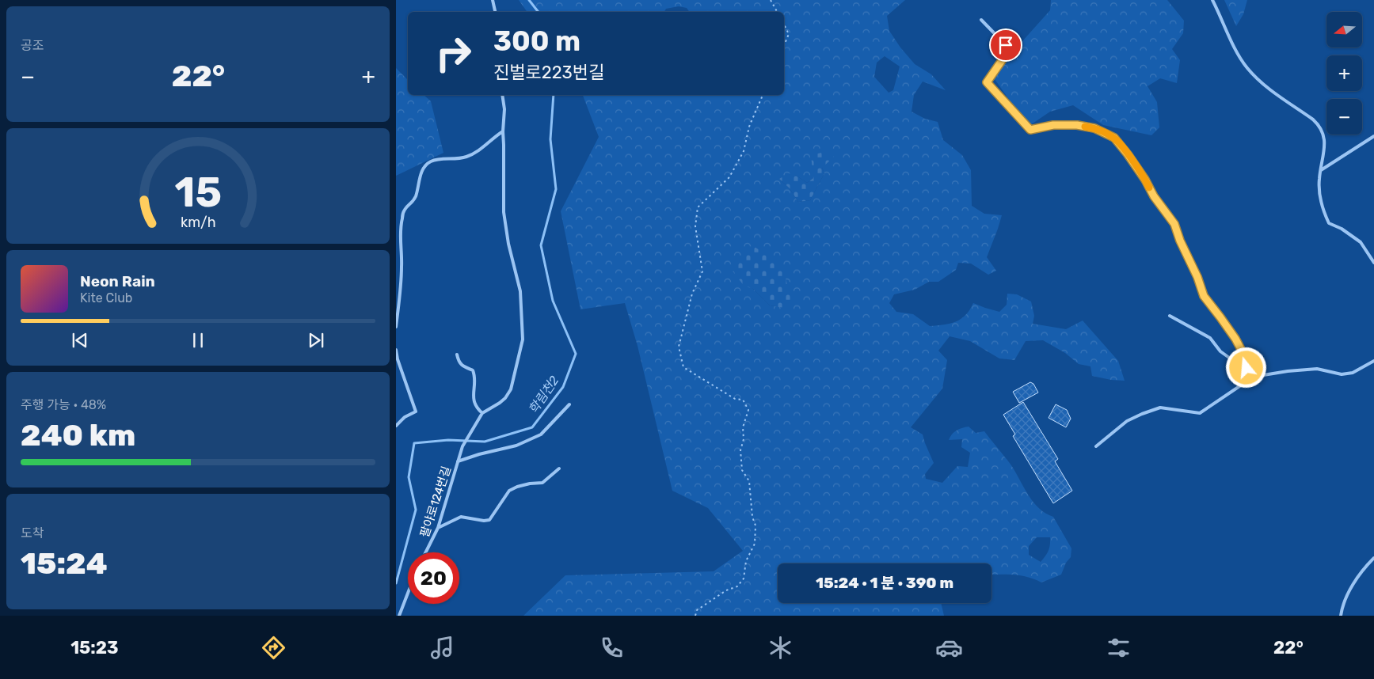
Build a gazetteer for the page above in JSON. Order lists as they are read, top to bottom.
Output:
{
  "streets": {
    "lane": ["팔야로124번길"]
  },
  "water": ["학림천2"],
  "north": "left",
  "page": {
    "tile": [
      "공조",
      ["주행 가능 · 48%", "240 km"],
      ["도착", "15:24"]
    ],
    "map_buttons": ["+", "−"],
    "turn": ["300 m", "진벌로223번길"],
    "heat": ["−", "22°", "+"],
    "song": ["Neon Rain", "Kite Club"],
    "limit": "20",
    "trip": "15:24 · 1 분 · 390 m",
    "tabs": ["15:23", "22°"],
    "gauge": ["15", "km/h"]
  }
}
